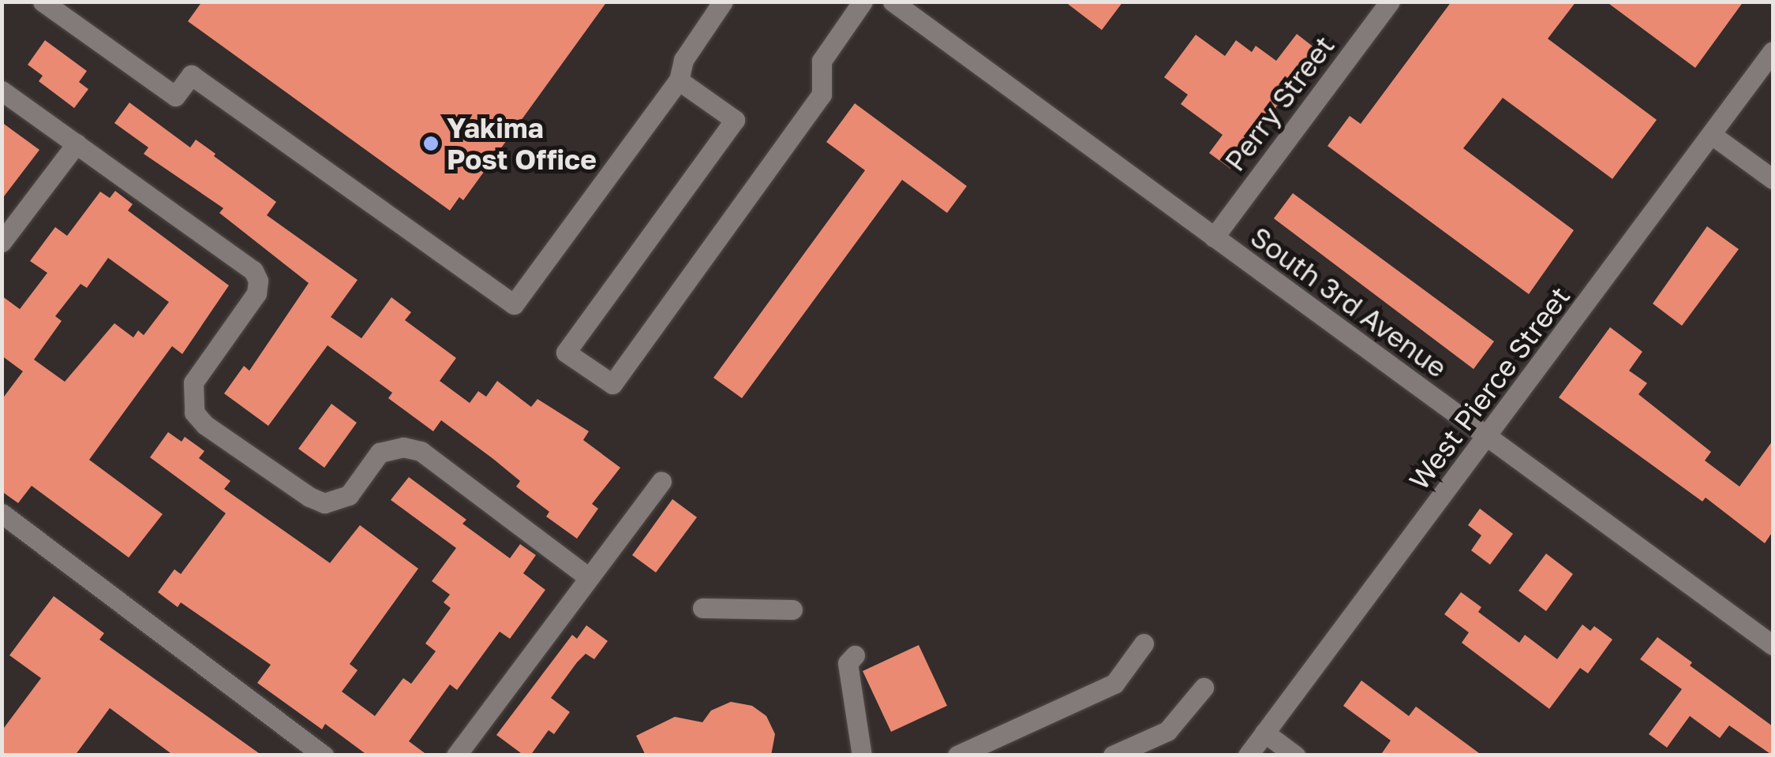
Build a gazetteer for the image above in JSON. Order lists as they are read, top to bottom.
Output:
{
  "streets": {
    "street": ["Perry Street", "South 3rd Avenue", "West Pierce Street"]
  },
  "crossings": [
    ["Perry Street", "South 3rd Avenue"],
    ["South 3rd Avenue", "West Pierce Street"]
  ],
  "places": ["Yakima Post Office"]
}
